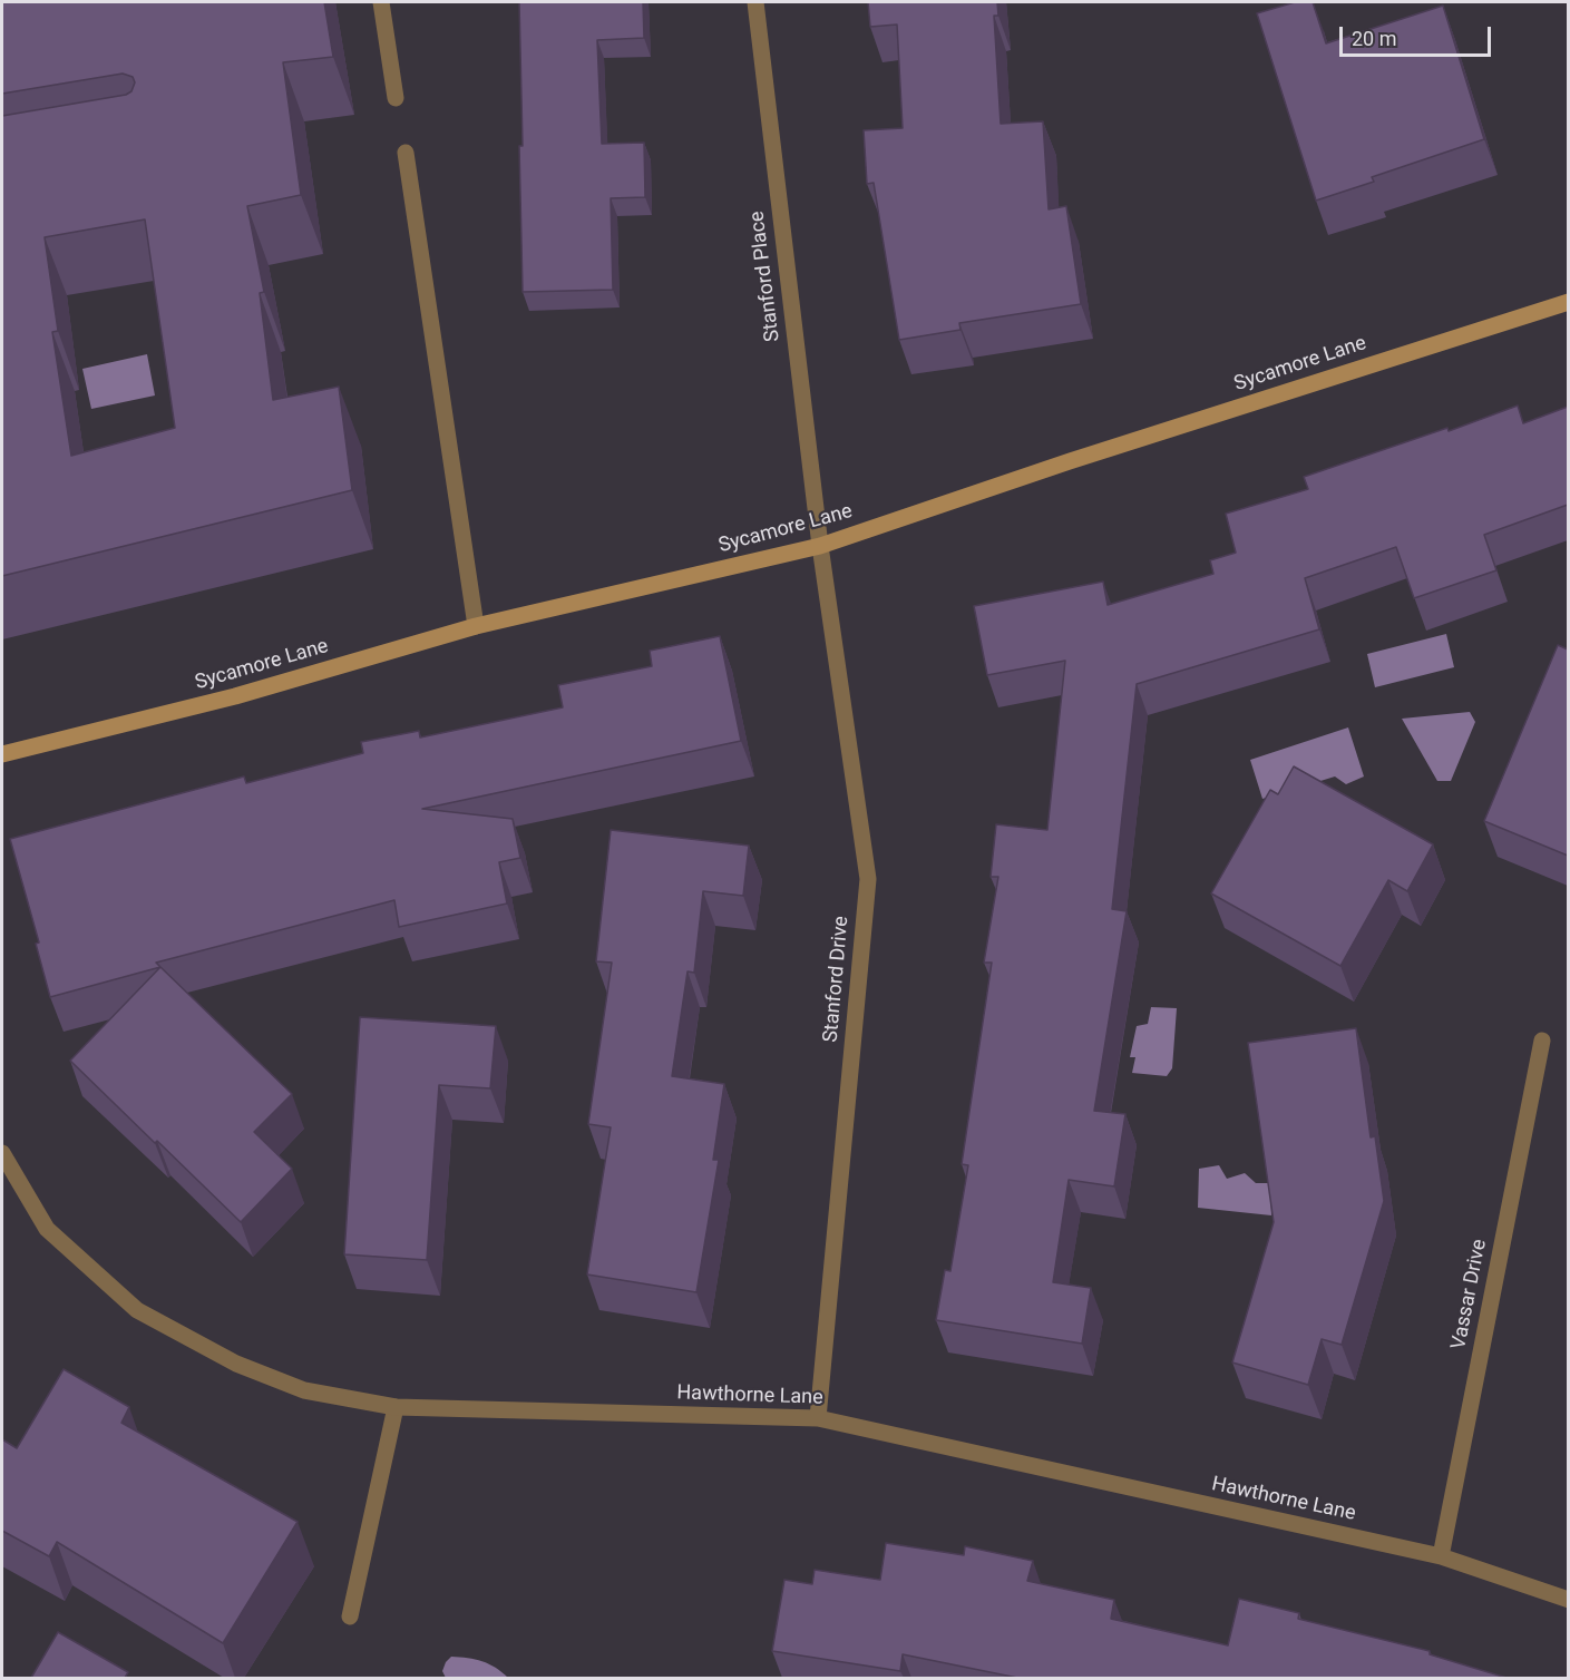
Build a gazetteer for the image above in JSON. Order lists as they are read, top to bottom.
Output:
{
  "streets": {
    "street": [
      "Stanford Place",
      "Sycamore Lane",
      "Stanford Drive",
      "Vassar Drive",
      "Hawthorne Lane"
    ]
  },
  "crossings": [
    ["Stanford Place", "Sycamore Lane"],
    ["Stanford Place", "Stanford Drive"],
    ["Sycamore Lane", "Stanford Drive"],
    ["Stanford Drive", "Hawthorne Lane"],
    ["Vassar Drive", "Hawthorne Lane"]
  ],
  "scale_bar": "20 m"
}
